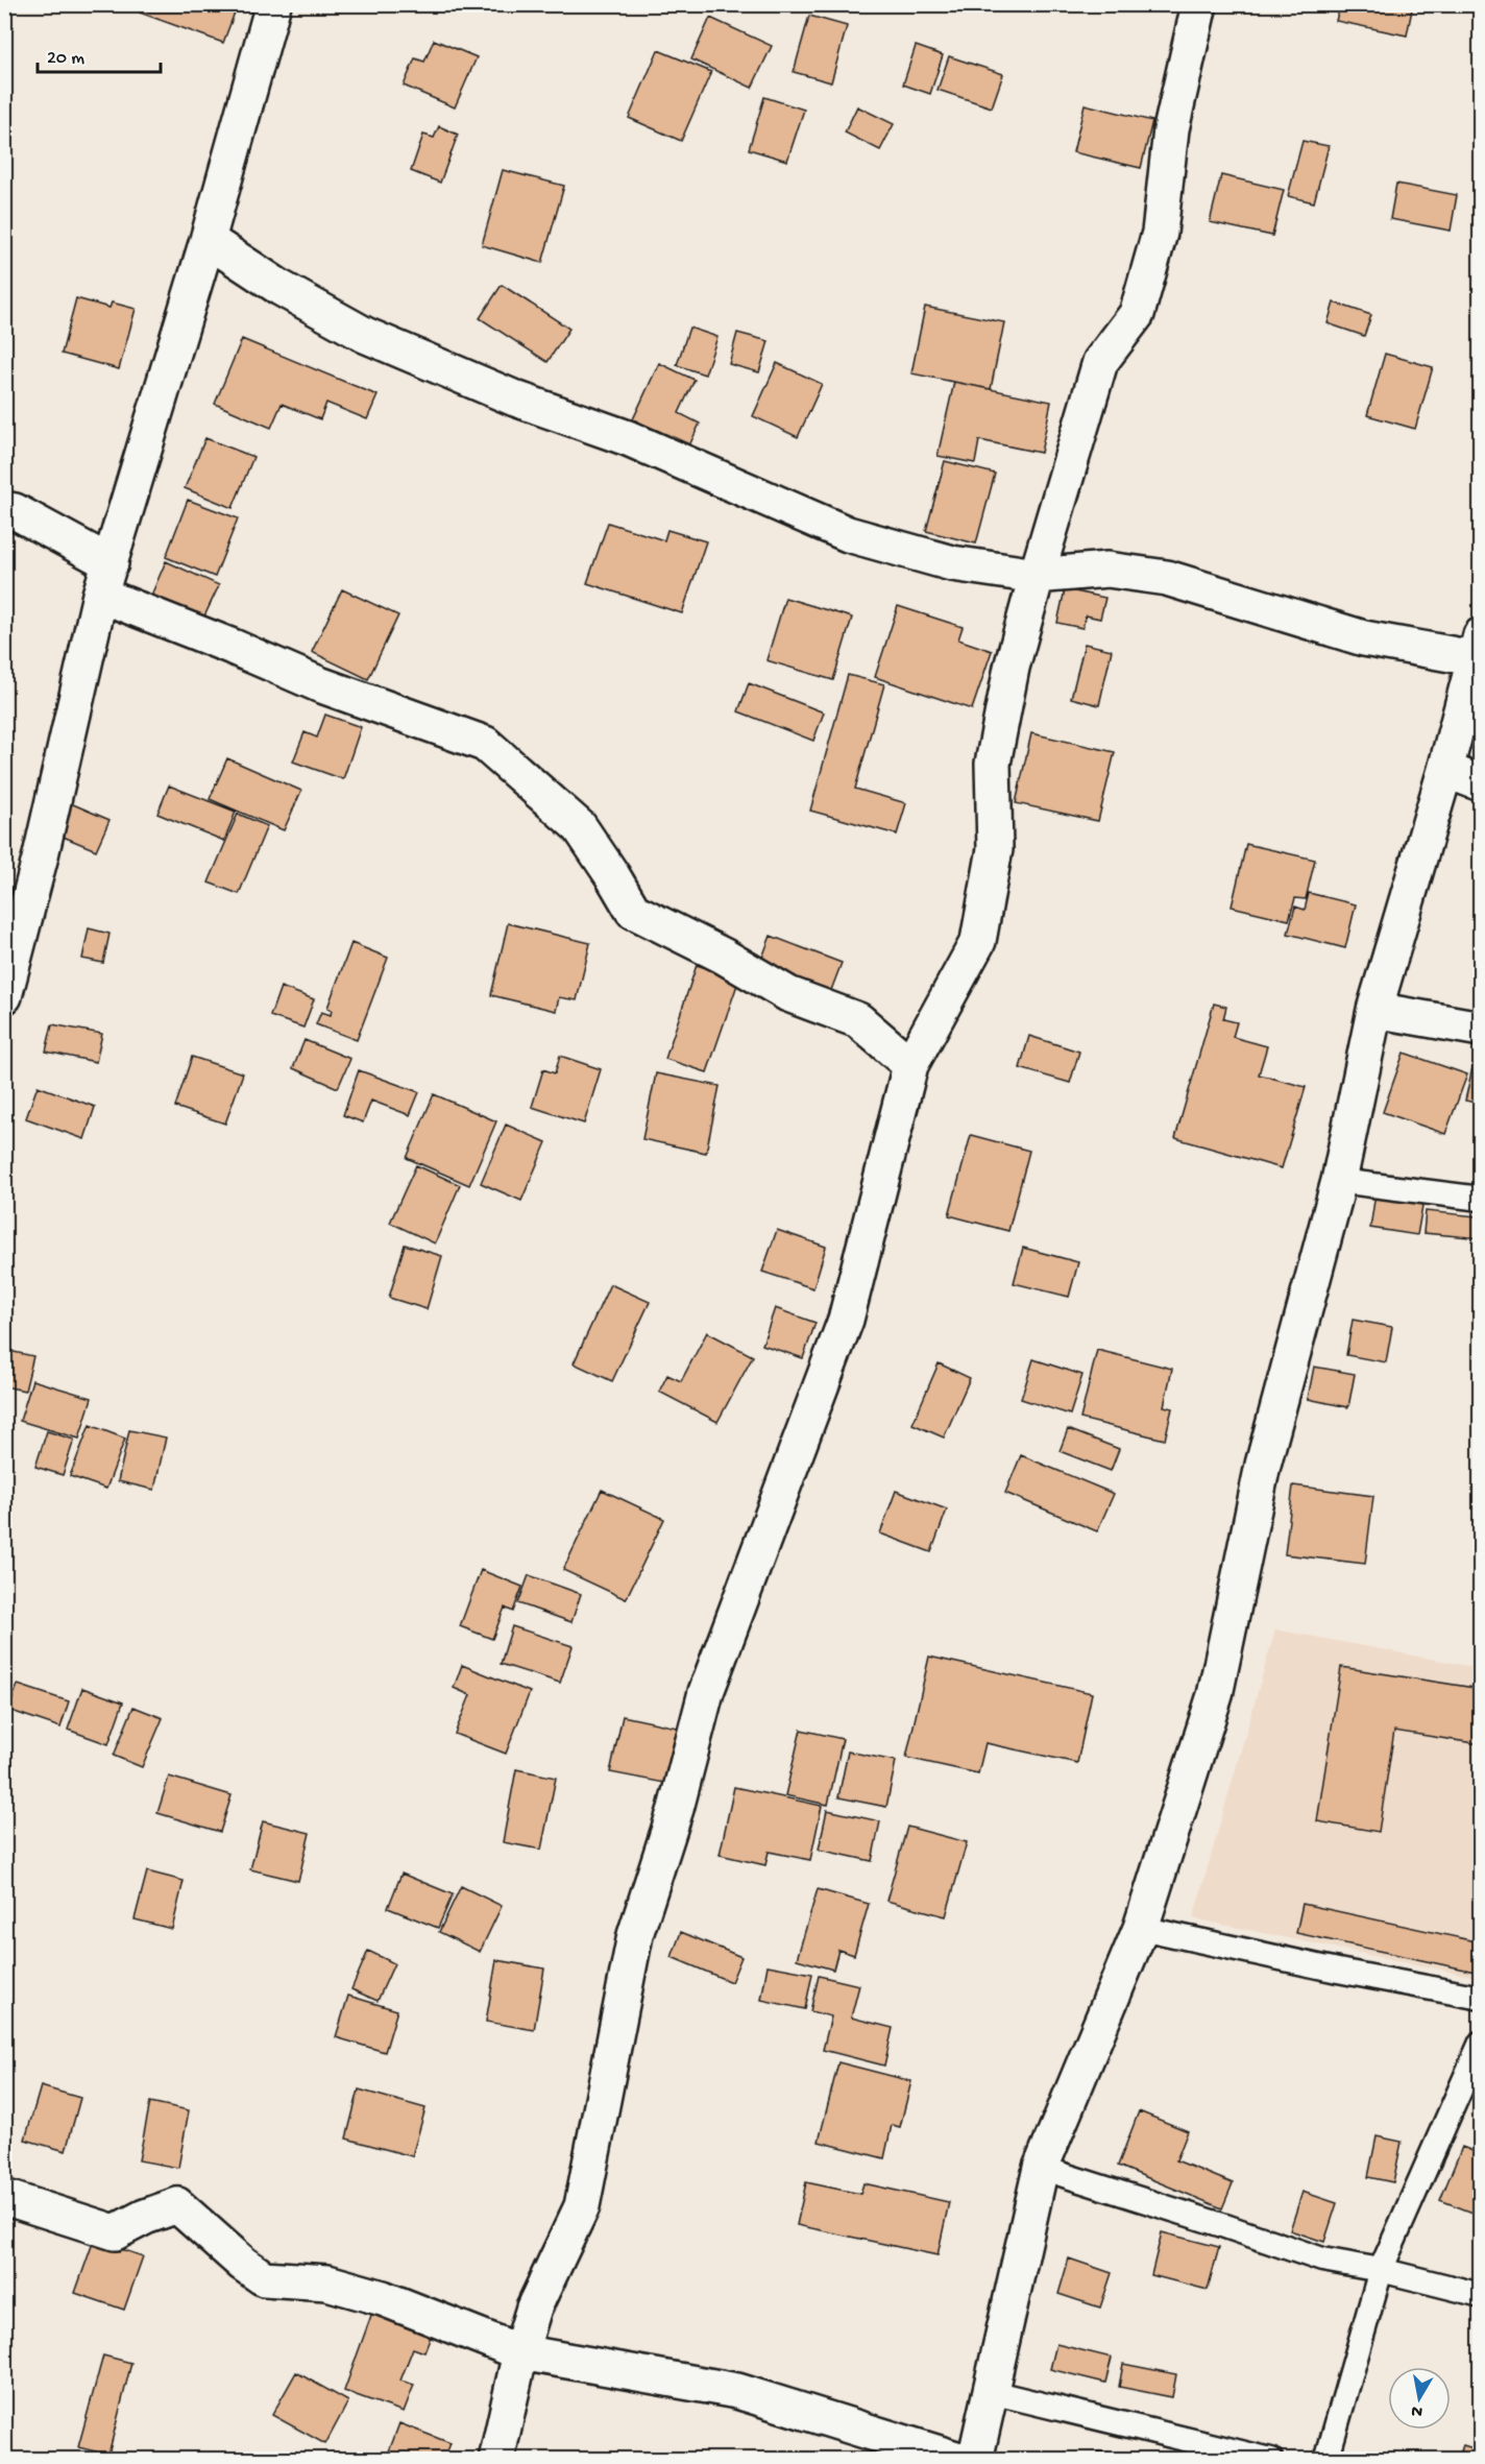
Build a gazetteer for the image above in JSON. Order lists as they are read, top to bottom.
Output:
{
  "scale_bar": "20 m",
  "north": "bottom"
}
